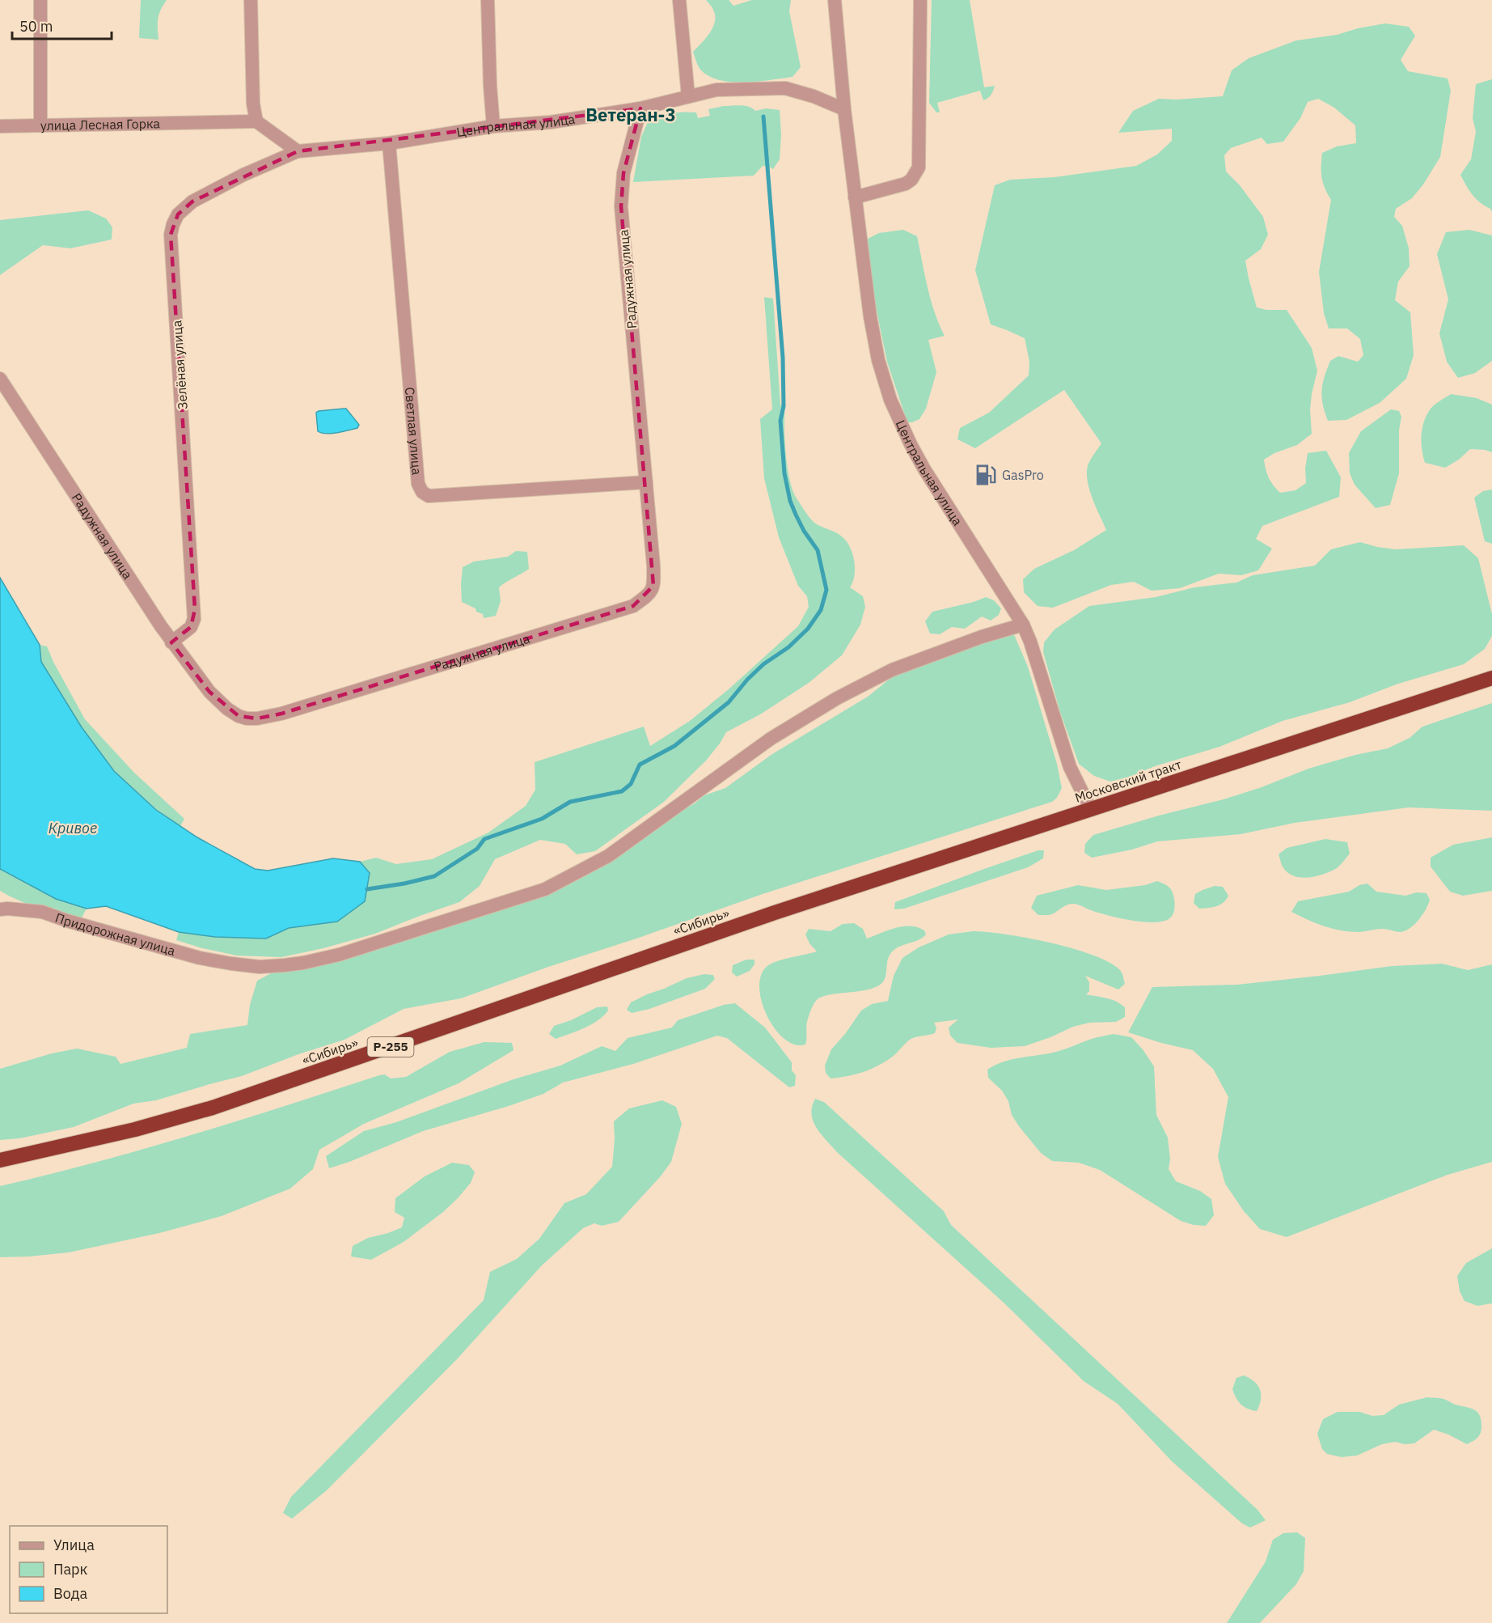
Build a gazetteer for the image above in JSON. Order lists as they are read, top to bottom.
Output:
{
  "streets": {
    "highway": ["Московский тракт", "«Сибирь»", "Р-255"],
    "street": [
      "улица Лесная Горка",
      "Центральная улица",
      "Радужная улица",
      "Зелёная улица",
      "Светлая улица",
      "Придорожная улица"
    ]
  },
  "crossings": [
    ["Центральная улица", "Радужная улица"],
    ["Центральная улица", "Зелёная улица"],
    ["Центральная улица", "Светлая улица"],
    ["Центральная улица", "Московский тракт"],
    ["Центральная улица", "Придорожная улица"],
    ["Радужная улица", "Зелёная улица"],
    ["Радужная улица", "Светлая улица"],
    ["Московский тракт", "«Сибирь»"]
  ],
  "districts": ["Ветеран-3"],
  "water": ["Кривое"],
  "places": {
    "fuel station": ["GasPro"]
  },
  "legend": ["Улица", "Парк", "Вода"],
  "scale_bar": "50 m"
}
